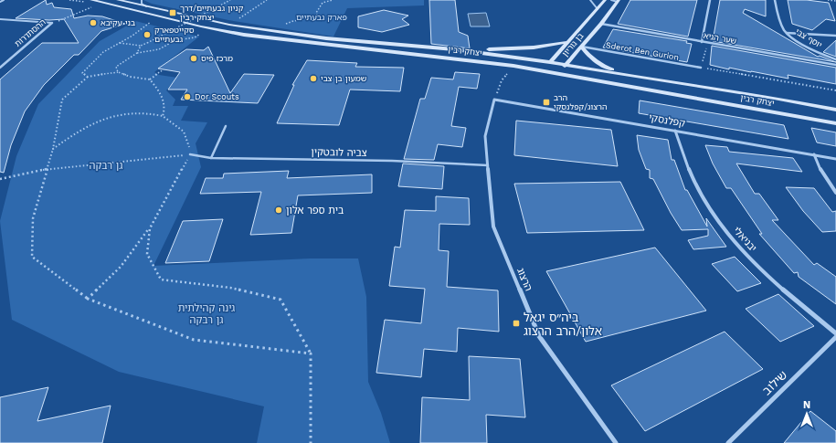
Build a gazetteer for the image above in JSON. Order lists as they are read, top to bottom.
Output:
{
  "streets": {
    "main road": ["בן גוריון", "יצחק רבין"],
    "street": [
      "ההסתדרות",
      "שער הגיא",
      "יוסף צבי",
      "Sderot Ben Gurion",
      "קפלנסקי",
      "יבניאלי",
      "הרצוג",
      "שילוב"
    ],
    "lane": ["צביה לובטקין"]
  },
  "crossings": [
    ["שער הגיא", "בן גוריון"],
    ["בן גוריון", "יצחק רבין"],
    ["בן גוריון", "Sderot Ben Gurion"],
    ["קפלנסקי", "יבניאלי"],
    ["קפלנסקי", "הרצוג"],
    ["צביה לובטקין", "הרצוג"]
  ],
  "parks": ["פארק גבעתיים", "גן רבקה", "גינה קהילתית גן רבקה"],
  "places": {
    "transit": ["קניון גבעתיים/דרך יצחק רבין", "הרב הרצוג/קפלנסקי", "ביה״ס יגאל אלון/הרב הרצוג"],
    "other": [
      "בני עקיבא",
      "סקייטפארק גבעתיים",
      "מרכז פיס",
      "שמעון בן צבי",
      "Dor Scouts",
      "בית ספר אלון"
    ]
  },
  "north": "top"
}
